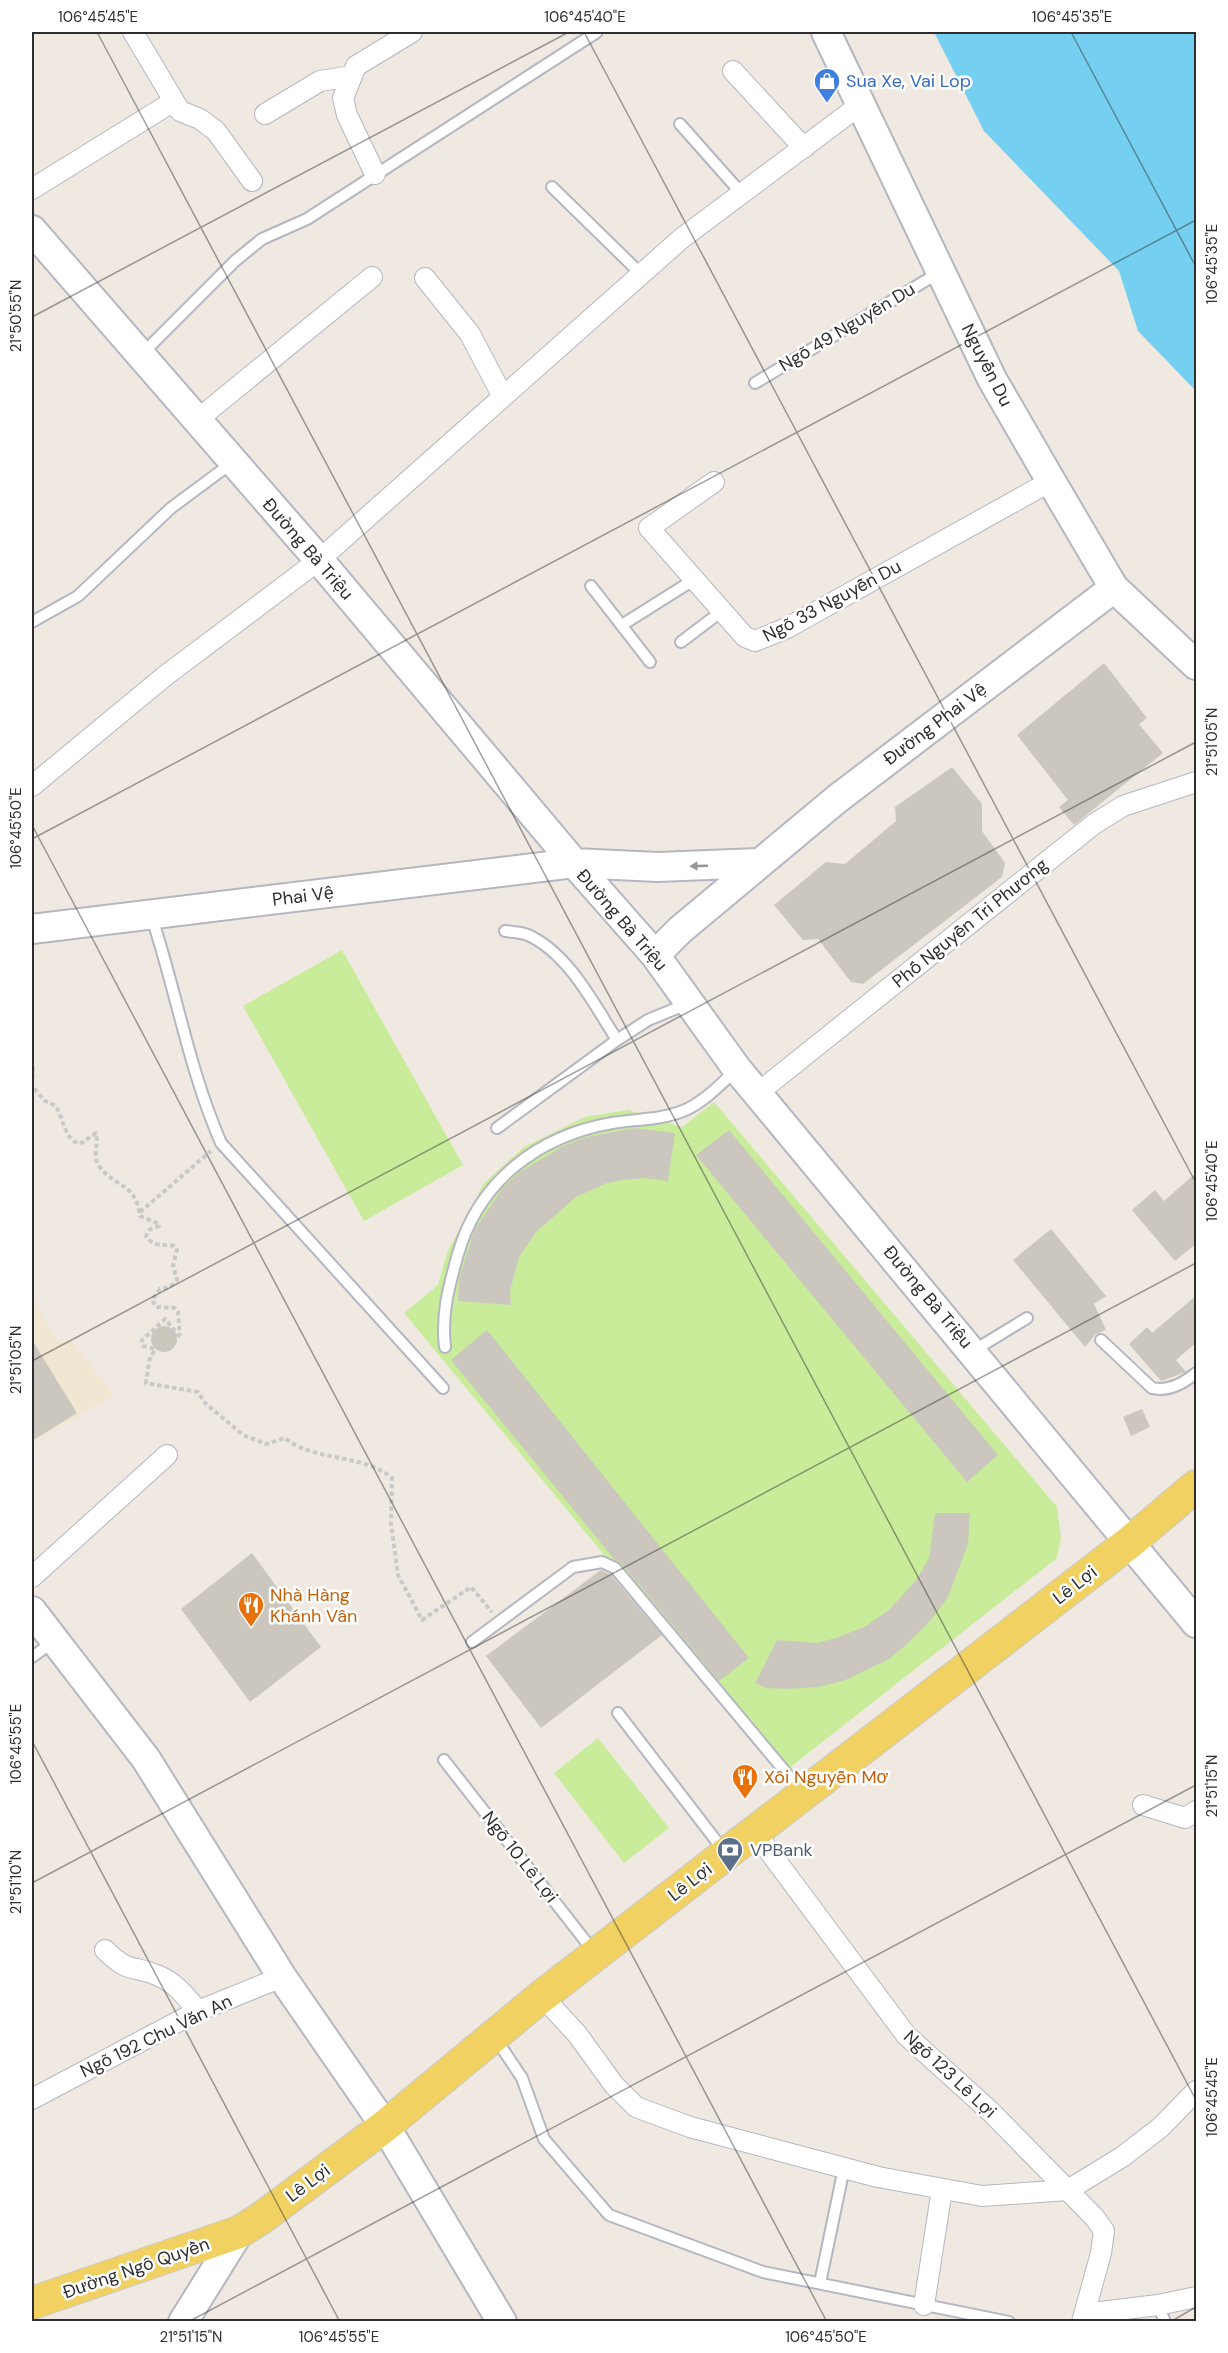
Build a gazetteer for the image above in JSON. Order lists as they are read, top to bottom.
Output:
{
  "streets": {
    "main road": [
      "Nguyễn Du",
      "Đường Bà Triệu",
      "Đường Phai Vệ",
      "Phai Vệ",
      "Lê Lợi",
      "Đường Ngô Quyền"
    ],
    "street": [
      "Ngõ 33 Nguyễn Du",
      "Phố Nguyễn Tri Phương",
      "Ngõ 192 Chu Văn An",
      "Ngõ 123 Lê Lợi"
    ],
    "lane": ["Ngõ 49 Nguyễn Du", "Ngõ 10 Lê Lợi"]
  },
  "crossings": [
    ["Ngõ 49 Nguyễn Du", "Nguyễn Du"],
    ["Nguyễn Du", "Ngõ 33 Nguyễn Du"],
    ["Nguyễn Du", "Đường Phai Vệ"],
    ["Đường Bà Triệu", "Đường Phai Vệ"],
    ["Đường Bà Triệu", "Phai Vệ"],
    ["Đường Bà Triệu", "Phố Nguyễn Tri Phương"],
    ["Đường Bà Triệu", "Lê Lợi"],
    ["Lê Lợi", "Ngõ 10 Lê Lợi"],
    ["Lê Lợi", "Ngõ 123 Lê Lợi"],
    ["Lê Lợi", "Đường Ngô Quyền"]
  ],
  "places": {
    "shop": ["Sua Xe, Vai Lop"],
    "restaurant": ["Nhà Hàng Khánh Vân", "Xôi Nguyễn Mơ"],
    "bank": ["VPBank"]
  },
  "coordinates": [
    "106°45'45\"E",
    "106°45'40\"E",
    "106°45'35\"E",
    "21°50'55\"N",
    "21°51'05\"N",
    "106°45'50\"E",
    "106°45'55\"E",
    "21°51'15\"N",
    "21°51'10\"N"
  ]
}
